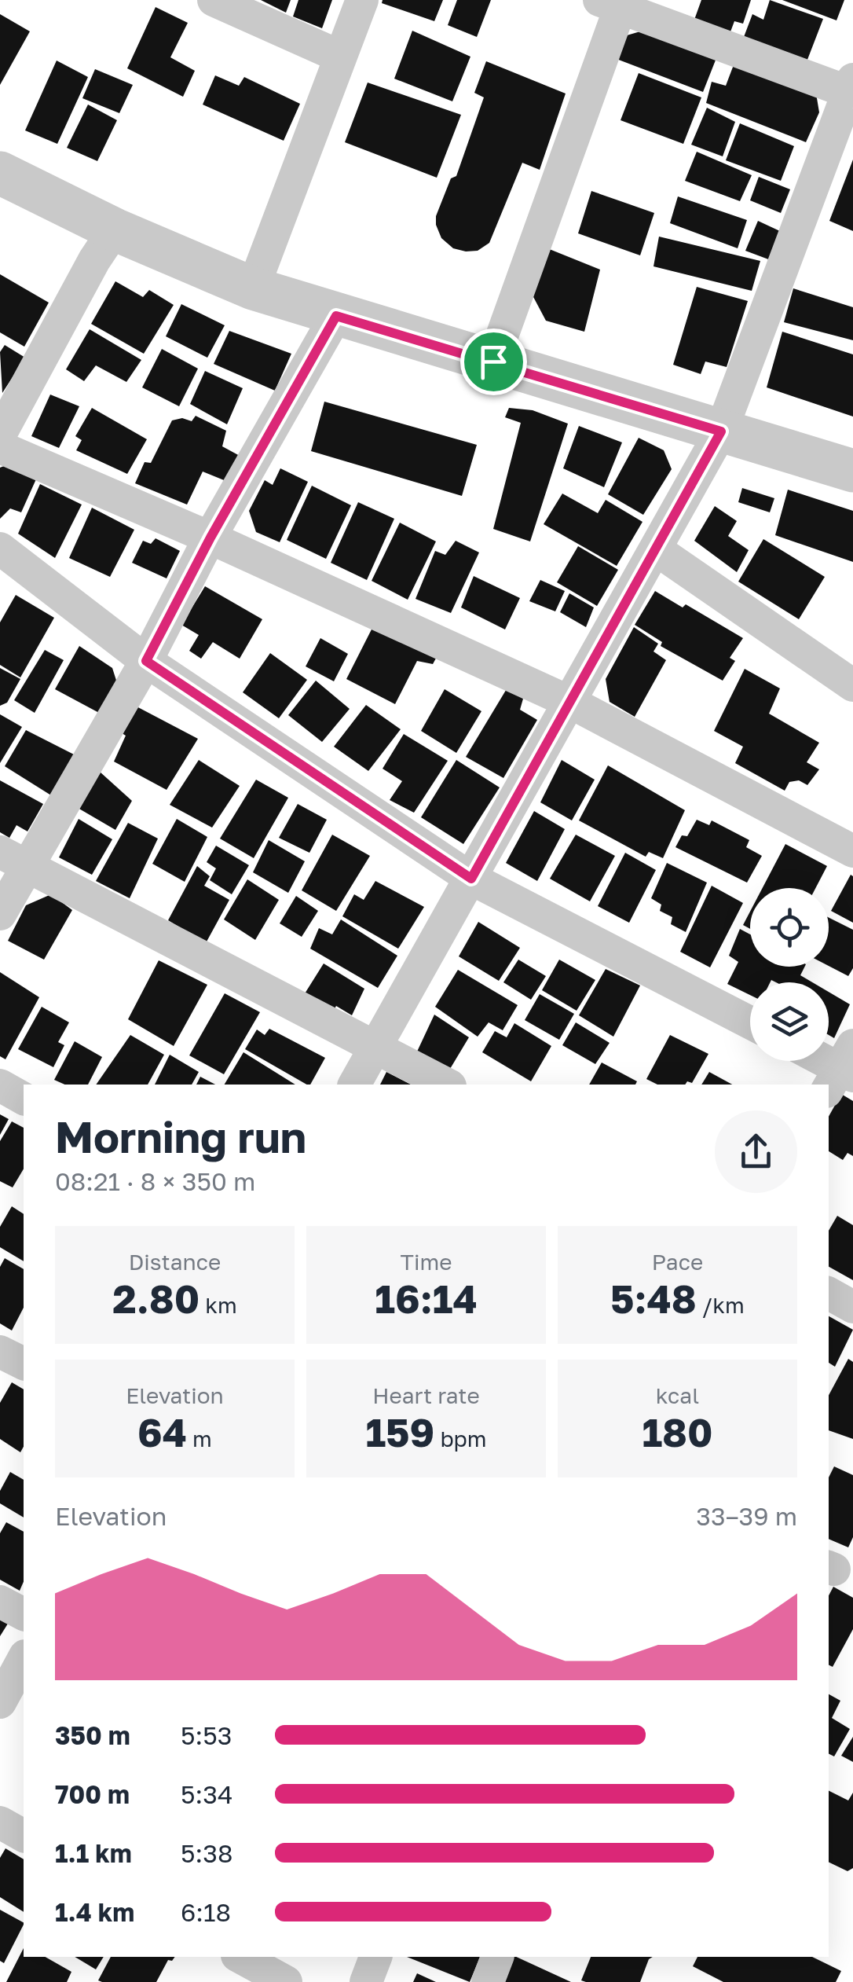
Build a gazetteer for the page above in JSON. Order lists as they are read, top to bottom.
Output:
{
  "page": {
    "heading": ["Morning run", "08:21 · 8 × 350 m"],
    "stats": [
      ["Distance", "2.80 km"],
      ["Time", "16:14"],
      ["Pace", "5:48 /km"],
      ["Elevation", "64 m"],
      ["Heart rate", "159 bpm"],
      ["kcal", "180"]
    ],
    "chart": ["Elevation", "33–39 m"],
    "list": [
      {
        "name": "350 m",
        "note": "5:53"
      },
      {
        "name": "700 m",
        "note": "5:34"
      },
      {
        "name": "1.1 km",
        "note": "5:38"
      },
      {
        "name": "1.4 km",
        "note": "6:18"
      }
    ]
  }
}
